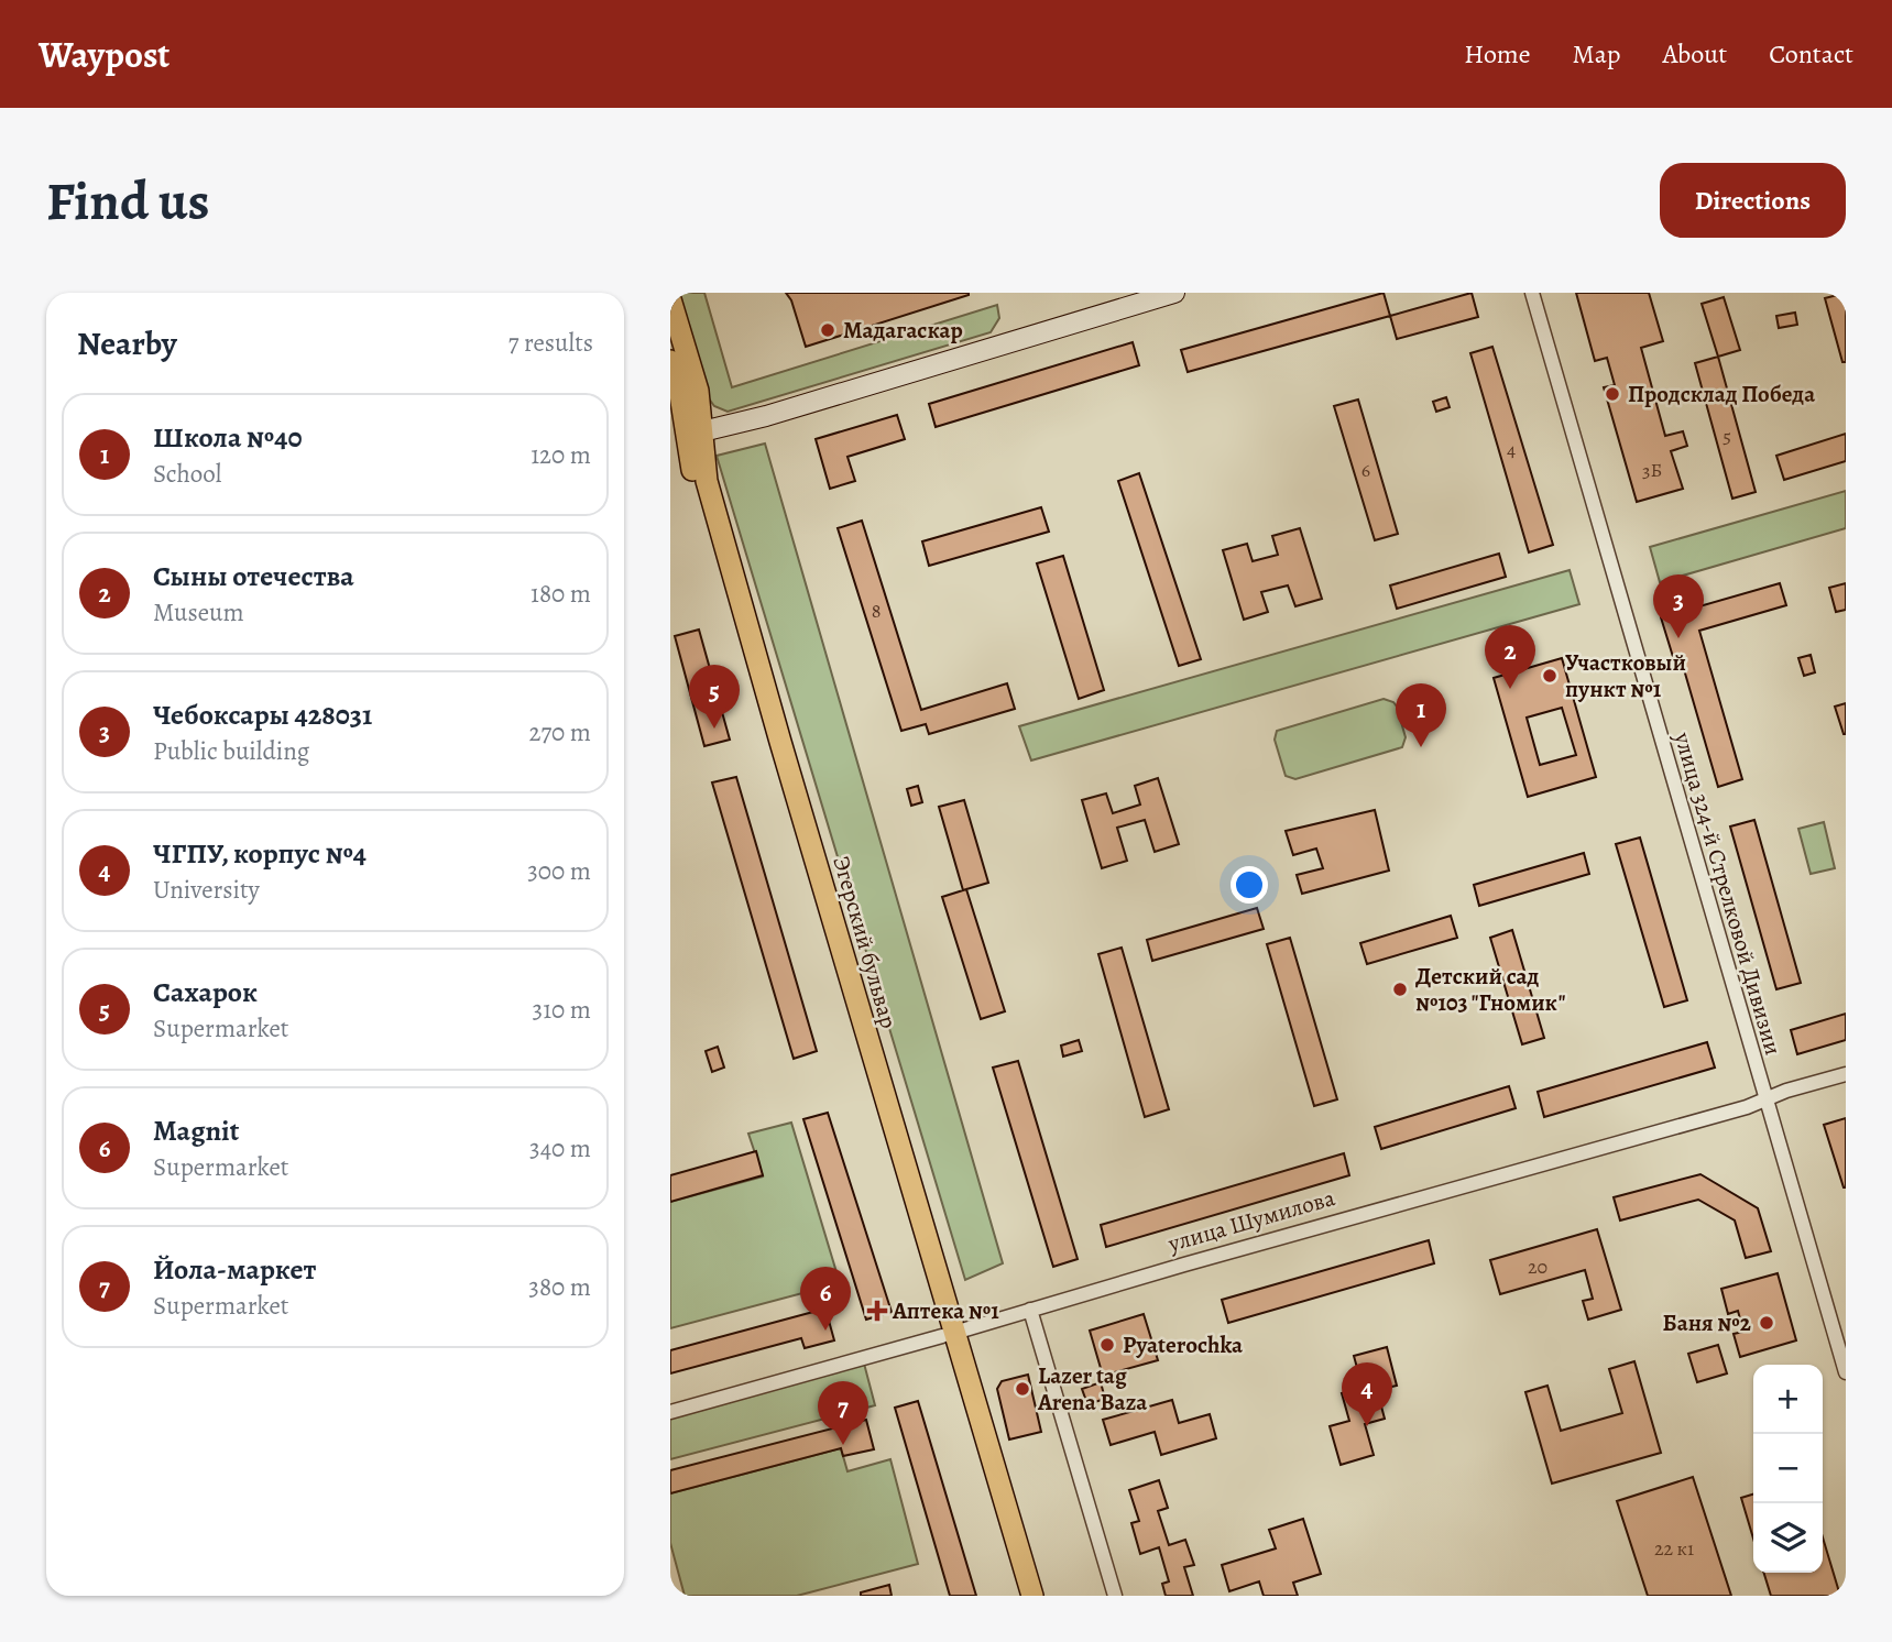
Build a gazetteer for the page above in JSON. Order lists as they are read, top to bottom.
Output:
{
  "streets": {
    "main road": ["Эгерский бульвар"],
    "street": ["улица 324-й Стрелковой Дивизии", "улица Шумилова"]
  },
  "crossings": [
    ["улица 324-й Стрелковой Дивизии", "улица Шумилова"],
    ["Эгерский бульвар", "улица Шумилова"]
  ],
  "places": {
    "other": [
      "Мадагаскар",
      "Продсклад Победа",
      "Участковый пункт №1",
      "Детский сад №103 \"Гномик\"",
      "Баня №2",
      "Pyaterochka",
      "Lazer tag Arena Baza"
    ],
    "health": ["Аптека №1"]
  },
  "house_numbers": [
    "5",
    "4",
    "6",
    "3Б",
    "8",
    "20",
    "22 к1"
  ],
  "page": {
    "header": "Waypost",
    "nav": [
      "Home",
      "Map",
      "About",
      "Contact"
    ],
    "buttons": "Directions",
    "title": "Find us",
    "heading": ["Nearby", "7 results"],
    "list": [
      {
        "mark": "1",
        "name": "Школа №40",
        "note": "School",
        "value": "120 m"
      },
      {
        "mark": "2",
        "name": "Сыны отечества",
        "note": "Museum",
        "value": "180 m"
      },
      {
        "mark": "3",
        "name": "Чебоксары 428031",
        "note": "Public building",
        "value": "270 m"
      },
      {
        "mark": "4",
        "name": "ЧГПУ, корпус №4",
        "note": "University",
        "value": "300 m"
      },
      {
        "mark": "5",
        "name": "Сахарок",
        "note": "Supermarket",
        "value": "310 m"
      },
      {
        "mark": "6",
        "name": "Magnit",
        "note": "Supermarket",
        "value": "340 m"
      },
      {
        "mark": "7",
        "name": "Йола-маркет",
        "note": "Supermarket",
        "value": "380 m"
      }
    ],
    "pins": [
      "3",
      "2",
      "5",
      "1",
      "6",
      "4",
      "7"
    ],
    "map_buttons": ["+", "−"]
  }
}
